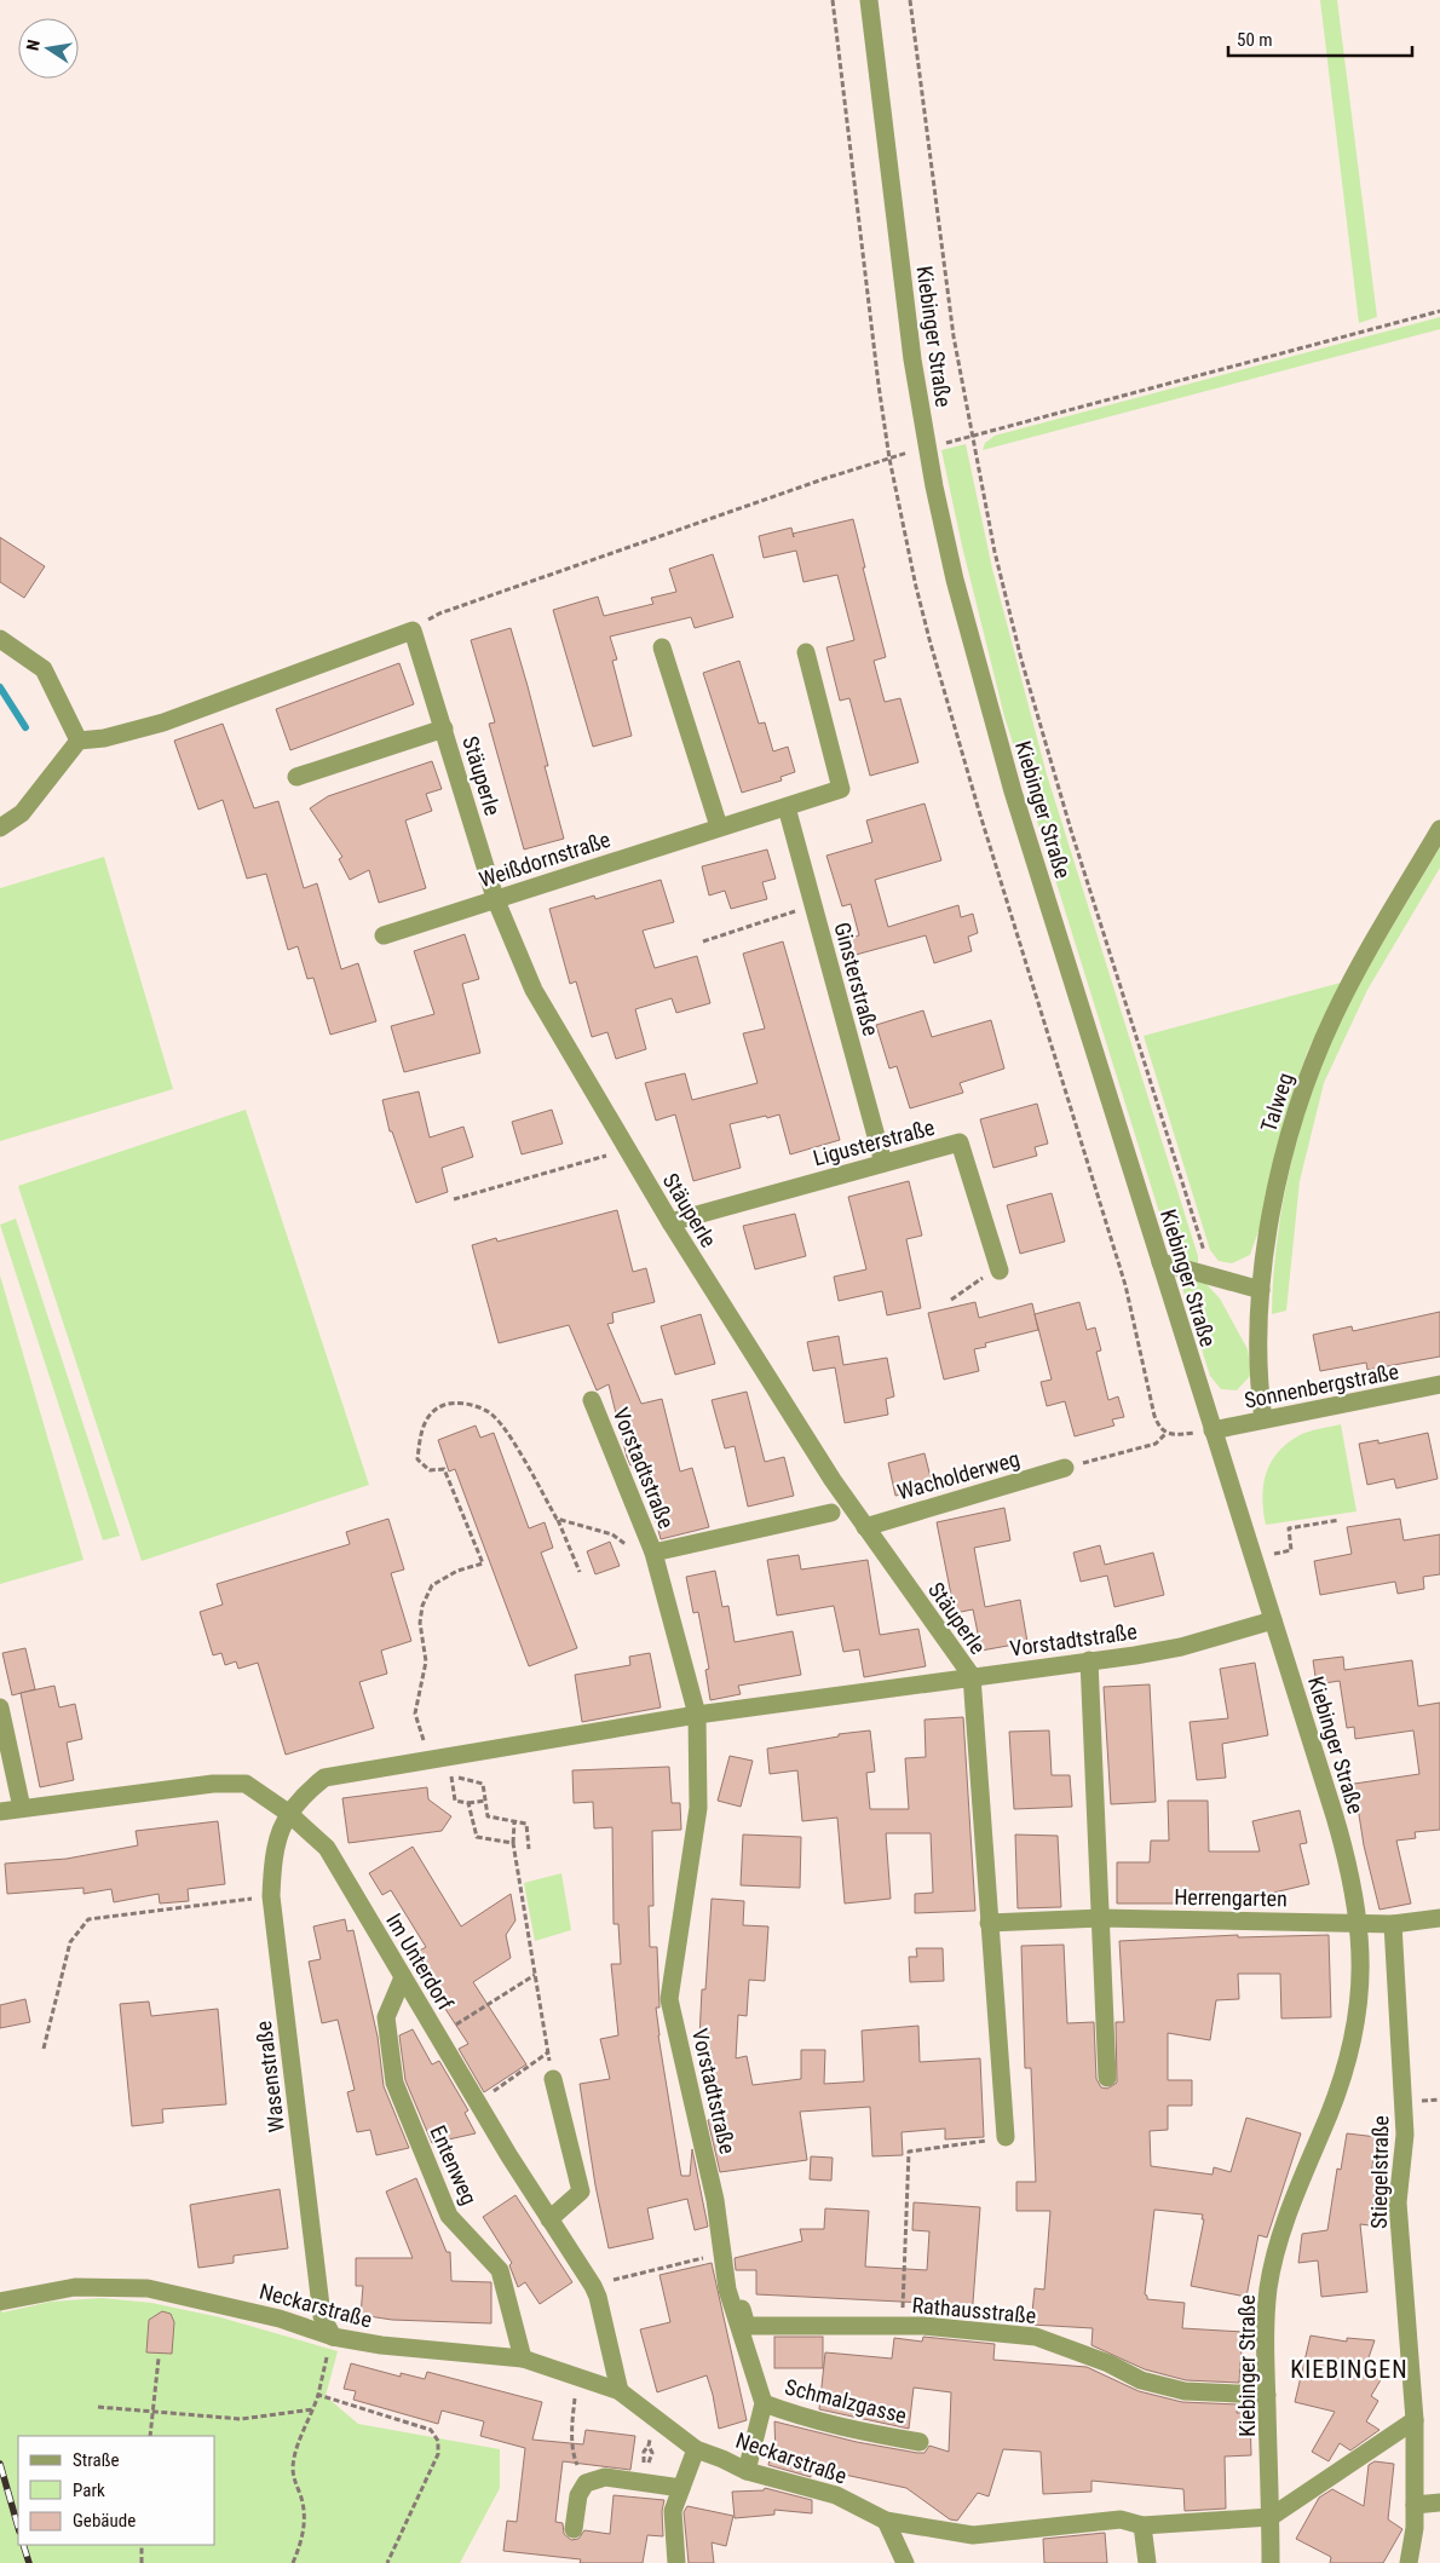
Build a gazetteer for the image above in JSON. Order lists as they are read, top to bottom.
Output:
{
  "streets": {
    "street": [
      "Kiebinger Straße",
      "Stäuperle",
      "Weißdornstraße",
      "Ginsterstraße",
      "Talweg",
      "Ligusterstraße",
      "Sonnenbergstraße",
      "Vorstadtstraße",
      "Wacholderweg",
      "Herrengarten",
      "Im Unterdorf",
      "Wasenstraße",
      "Entenweg",
      "Stiegelstraße",
      "Neckarstraße",
      "Rathausstraße",
      "Schmalzgasse"
    ]
  },
  "crossings": [
    ["Kiebinger Straße", "Sonnenbergstraße"],
    ["Kiebinger Straße", "Vorstadtstraße"],
    ["Kiebinger Straße", "Herrengarten"],
    ["Kiebinger Straße", "Neckarstraße"],
    ["Kiebinger Straße", "Rathausstraße"],
    ["Stäuperle", "Weißdornstraße"],
    ["Stäuperle", "Ligusterstraße"],
    ["Stäuperle", "Vorstadtstraße"],
    ["Stäuperle", "Wacholderweg"],
    ["Weißdornstraße", "Ginsterstraße"],
    ["Ginsterstraße", "Ligusterstraße"],
    ["Talweg", "Sonnenbergstraße"],
    ["Vorstadtstraße", "Im Unterdorf"],
    ["Vorstadtstraße", "Wasenstraße"],
    ["Vorstadtstraße", "Rathausstraße"],
    ["Vorstadtstraße", "Schmalzgasse"],
    ["Herrengarten", "Stiegelstraße"],
    ["Im Unterdorf", "Wasenstraße"],
    ["Im Unterdorf", "Entenweg"],
    ["Im Unterdorf", "Neckarstraße"],
    ["Wasenstraße", "Neckarstraße"],
    ["Entenweg", "Neckarstraße"]
  ],
  "districts": ["KIEBINGEN"],
  "legend": ["Straße", "Park", "Gebäude"],
  "scale_bar": "50 m",
  "north": "left"
}
